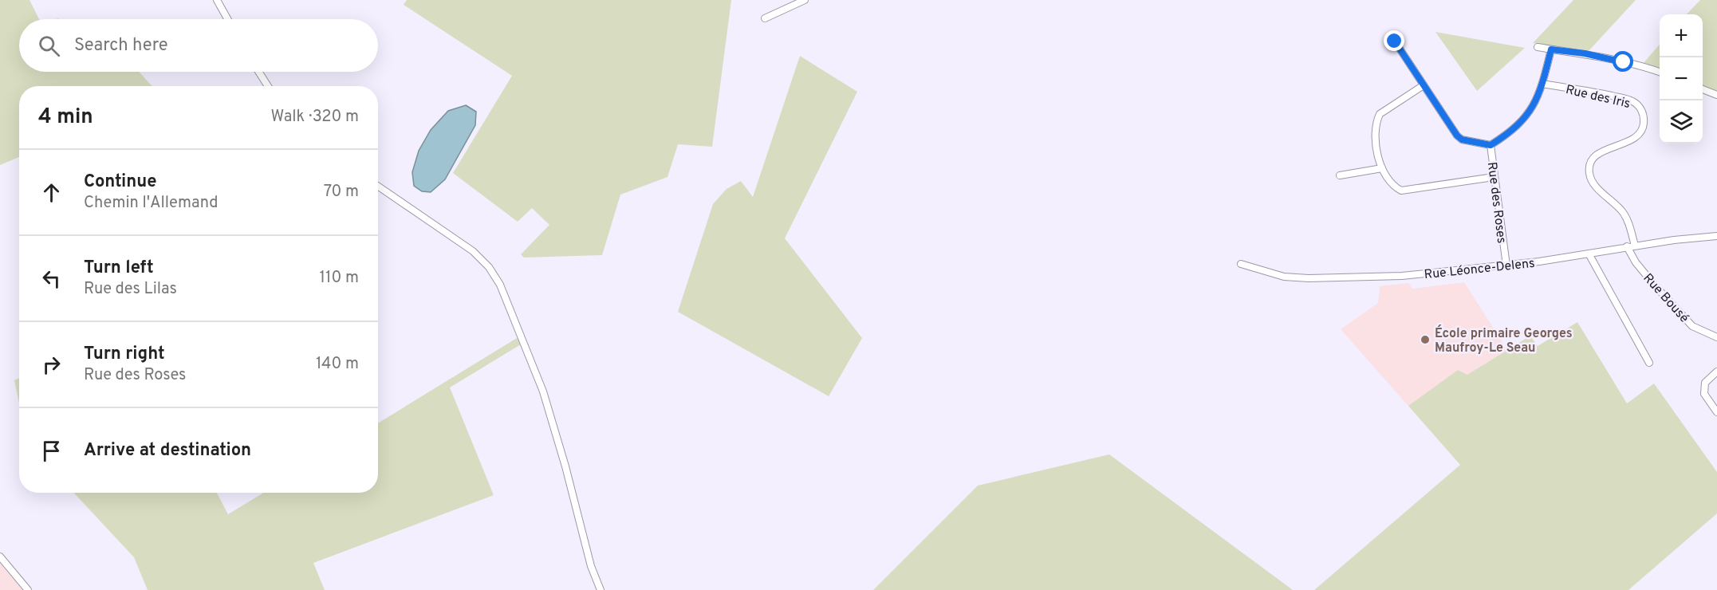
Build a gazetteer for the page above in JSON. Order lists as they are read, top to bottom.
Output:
{
  "streets": {
    "street": [
      "Rue des Iris",
      "Rue des Roses",
      "Rue Léonce-Delens",
      "Rue Bousé"
    ]
  },
  "crossings": [
    ["Rue des Iris", "Rue Léonce-Delens"],
    ["Rue des Roses", "Rue Léonce-Delens"],
    ["Rue Léonce-Delens", "Rue Bousé"]
  ],
  "places": ["École primaire Georges Maufroy-Le Seau"],
  "page": {
    "map_buttons": ["+", "−"],
    "search": "Search here",
    "heading": ["4 min", "Walk · 320 m"],
    "list": [
      ["Continue", "Chemin l'Allemand", "70 m"],
      ["Turn left", "Rue des Lilas", "110 m"],
      ["Turn right", "Rue des Roses", "140 m"],
      "Arrive at destination"
    ]
  }
}
